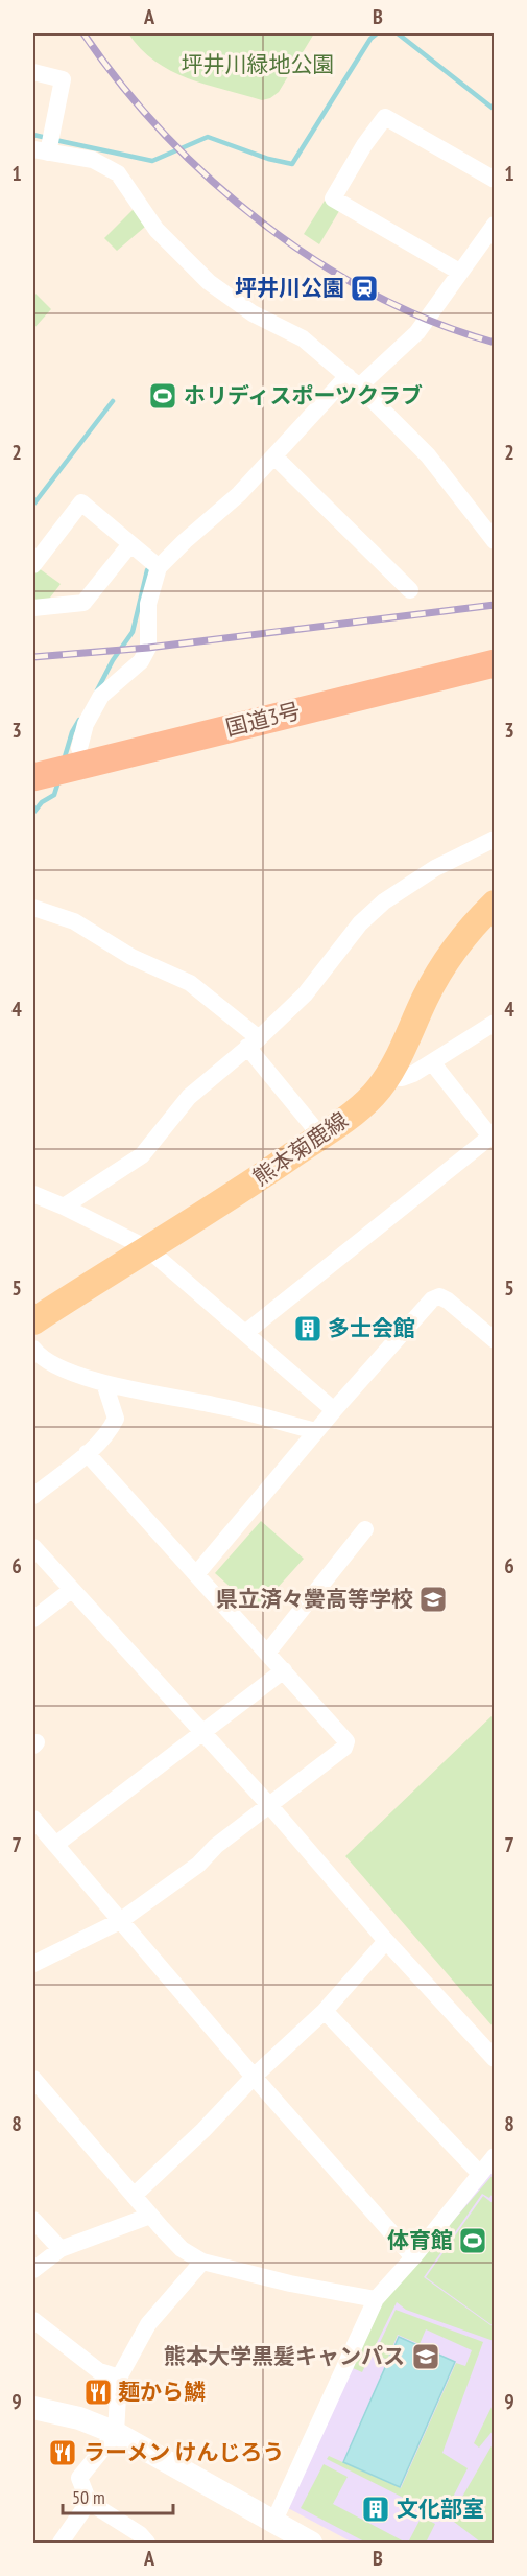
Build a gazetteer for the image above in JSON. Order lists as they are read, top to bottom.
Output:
{
  "streets": {
    "highway": ["国道3号"],
    "main road": ["熊本菊鹿線"]
  },
  "parks": ["坪井川緑地公園"],
  "places": {
    "station": ["坪井川公園"],
    "sports": ["ホリディスポーツクラブ", "体育館"],
    "building": ["多士会館", "文化部室"],
    "school or university": ["県立済々黌高等学校", "熊本大学黒髪キャンパス"],
    "restaurant": ["麺から鱗", "ラーメン けんじろう"]
  },
  "scale_bar": "50 m",
  "grid": {
    "columns": ["A", "B"],
    "rows": [
      "1",
      "2",
      "3",
      "4",
      "5",
      "6",
      "7",
      "8",
      "9"
    ]
  }
}
